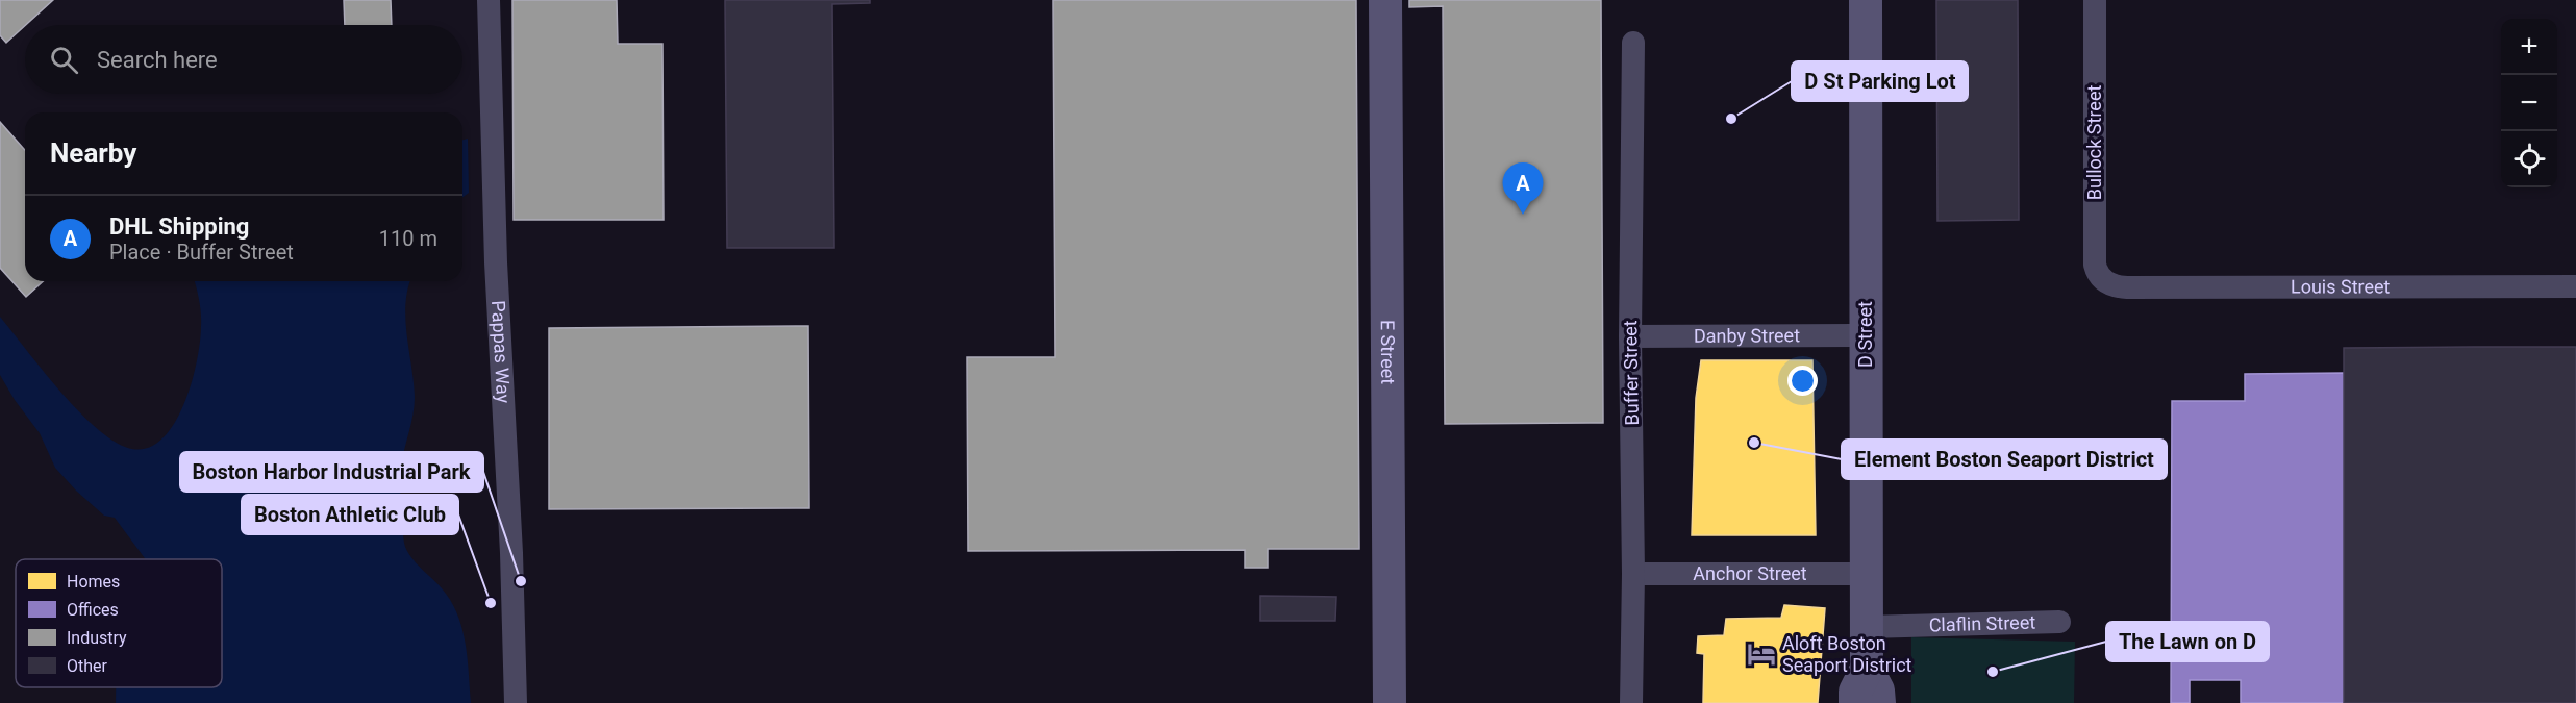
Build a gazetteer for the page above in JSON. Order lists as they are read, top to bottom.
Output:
{
  "streets": {
    "main road": ["D Street", "E Street"],
    "street": [
      "Bullock Street",
      "Louis Street",
      "Danby Street",
      "Pappas Way",
      "Buffer Street",
      "Anchor Street",
      "Claflin Street"
    ]
  },
  "crossings": [
    ["Bullock Street", "Louis Street"],
    ["D Street", "Danby Street"],
    ["D Street", "Anchor Street"],
    ["D Street", "Claflin Street"],
    ["Danby Street", "Buffer Street"],
    ["Buffer Street", "Anchor Street"]
  ],
  "places": {
    "other": [
      "D St Parking Lot",
      "Element Boston Seaport District",
      "Boston Harbor Industrial Park",
      "Boston Athletic Club",
      "The Lawn on D"
    ],
    "hotel": ["Aloft Boston Seaport District"]
  },
  "legend": [
    "Homes",
    "Offices",
    "Industry",
    "Other"
  ],
  "page": {
    "map_buttons": ["+", "−"],
    "search": "Search here",
    "heading": "Nearby",
    "pins": "A",
    "list": [
      {
        "mark": "A",
        "name": "DHL Shipping",
        "note": "Place · Buffer Street",
        "value": "110 m"
      }
    ]
  }
}
